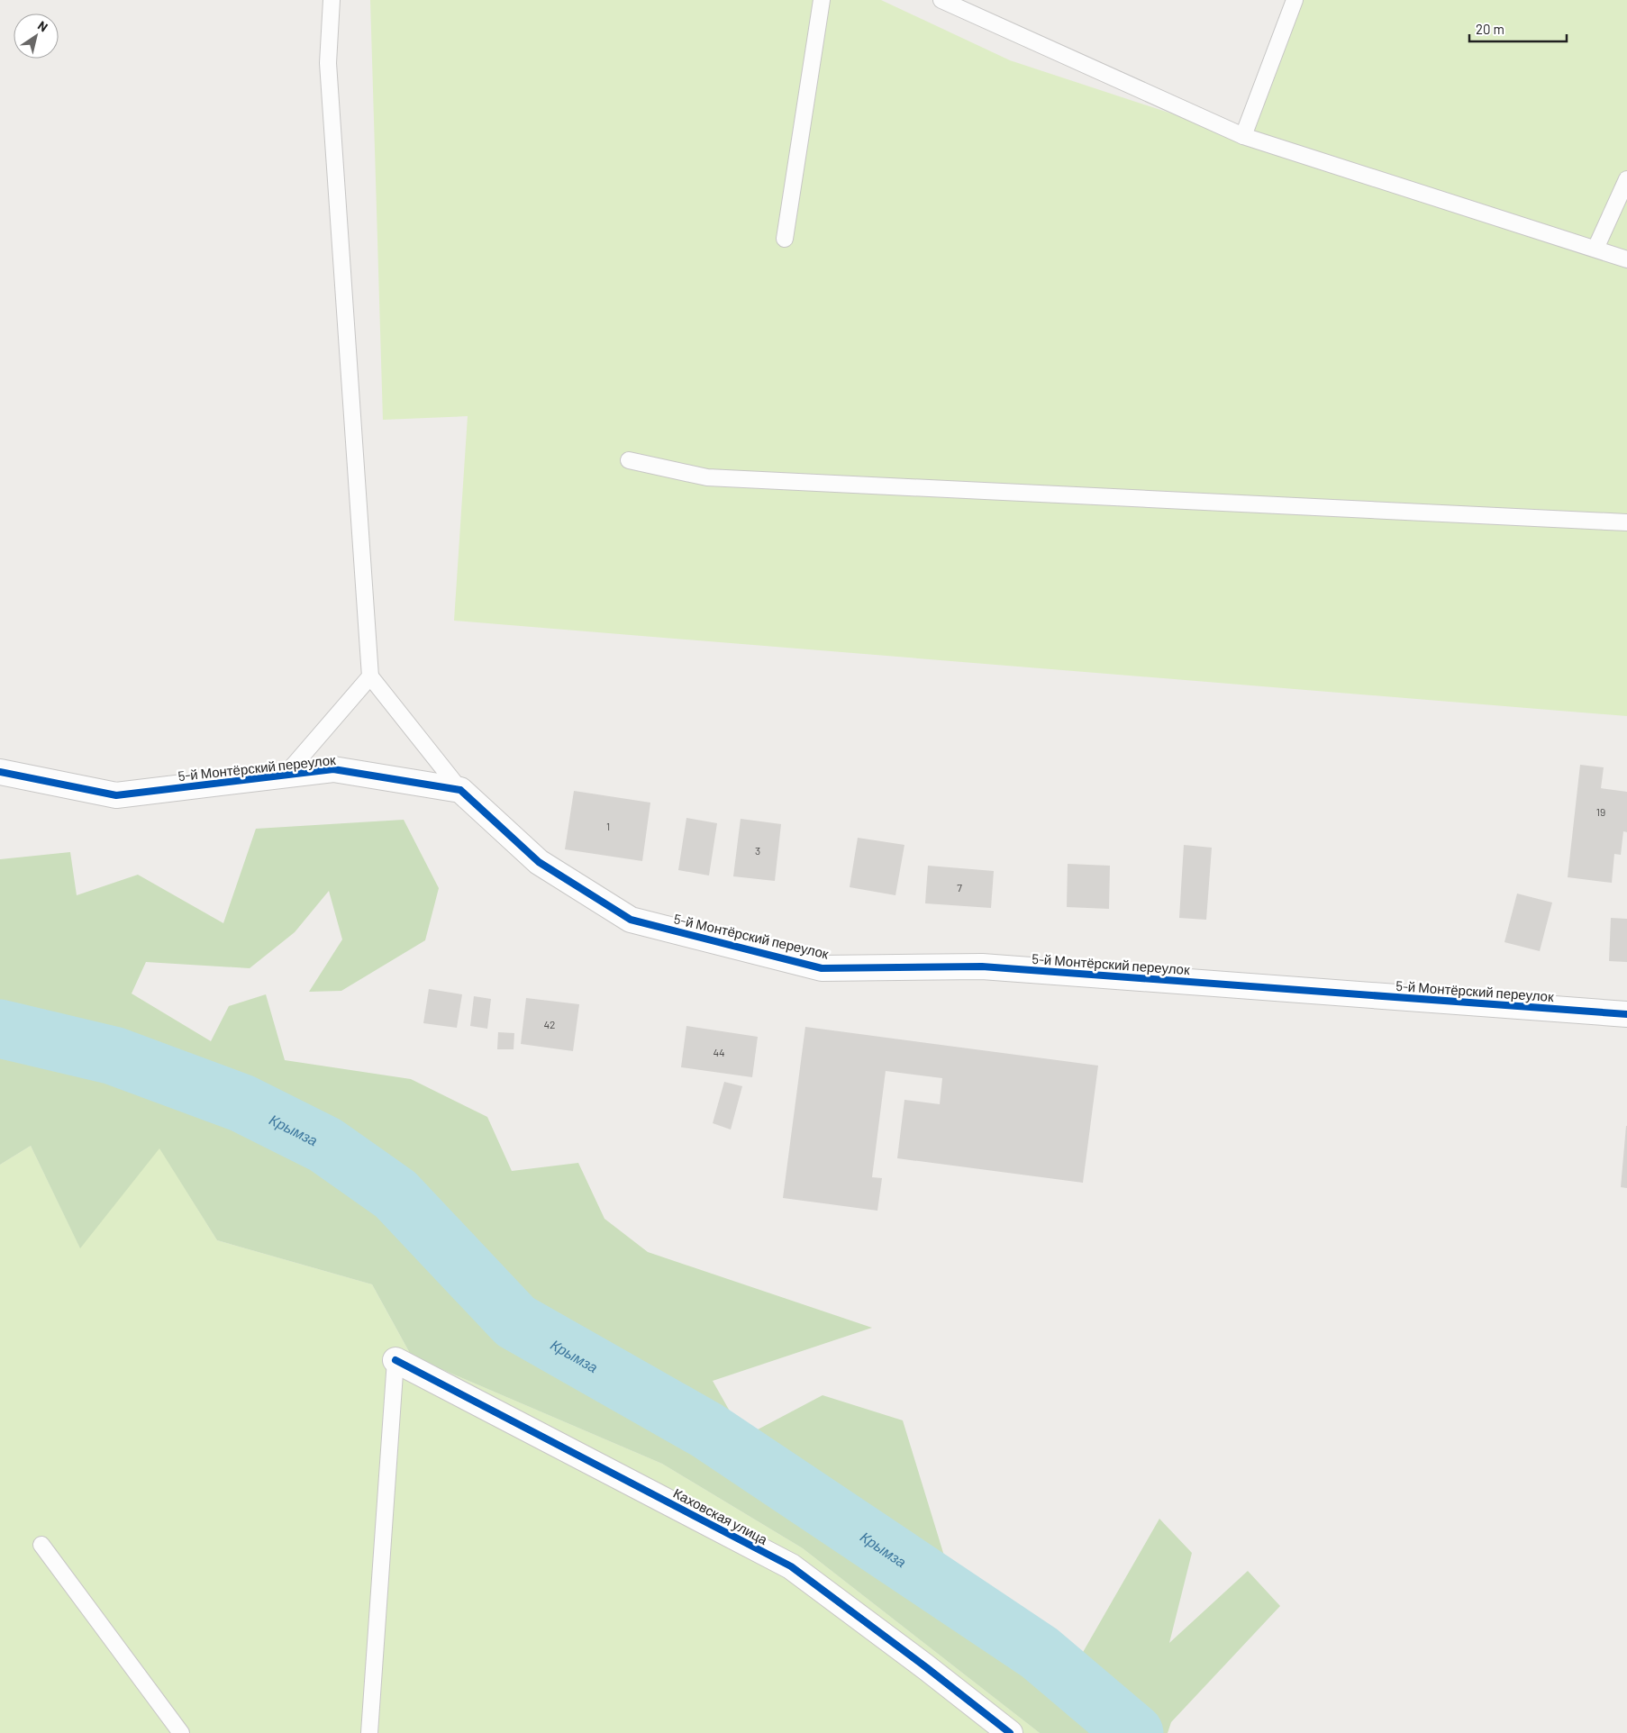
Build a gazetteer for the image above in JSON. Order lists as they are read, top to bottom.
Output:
{
  "streets": {
    "street": ["5-й Монтёрский переулок", "Каховская улица"]
  },
  "water": ["Крымза"],
  "house_numbers": [
    "19",
    "1",
    "3",
    "7",
    "42",
    "44"
  ],
  "scale_bar": "20 m",
  "north": "top right"
}
